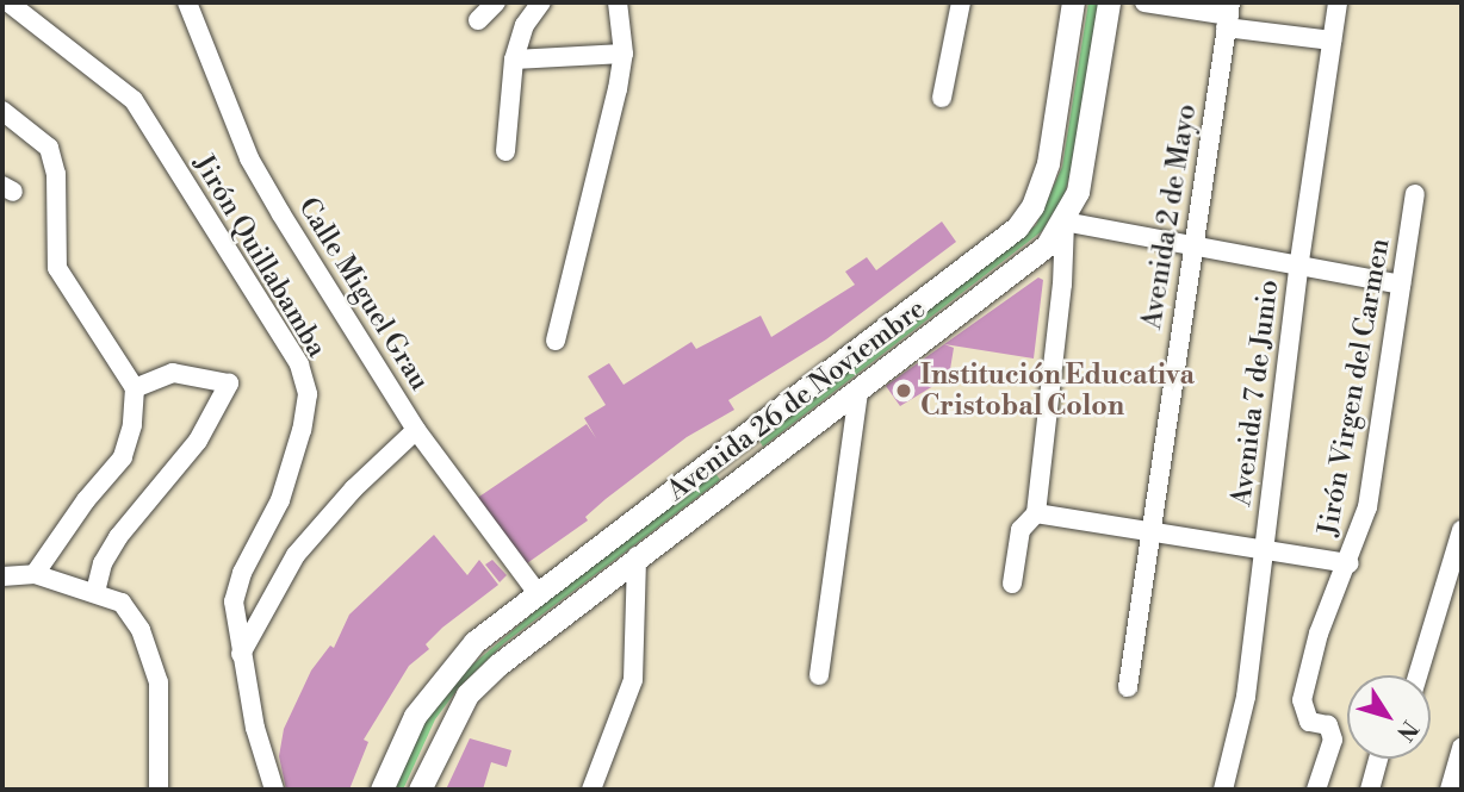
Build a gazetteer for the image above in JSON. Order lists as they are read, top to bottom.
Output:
{
  "streets": {
    "main road": ["Avenida 26 de Noviembre"],
    "street": [
      "Avenida 2 de Mayo",
      "Jirón Quillabamba",
      "Calle Miguel Grau",
      "Jirón Virgen del Carmen",
      "Avenida 7 de Junio"
    ]
  },
  "crossings": [
    ["Calle Miguel Grau", "Avenida 26 de Noviembre"]
  ],
  "places": ["Institución Educativa Cristobal Colon"],
  "north": "bottom right"
}
